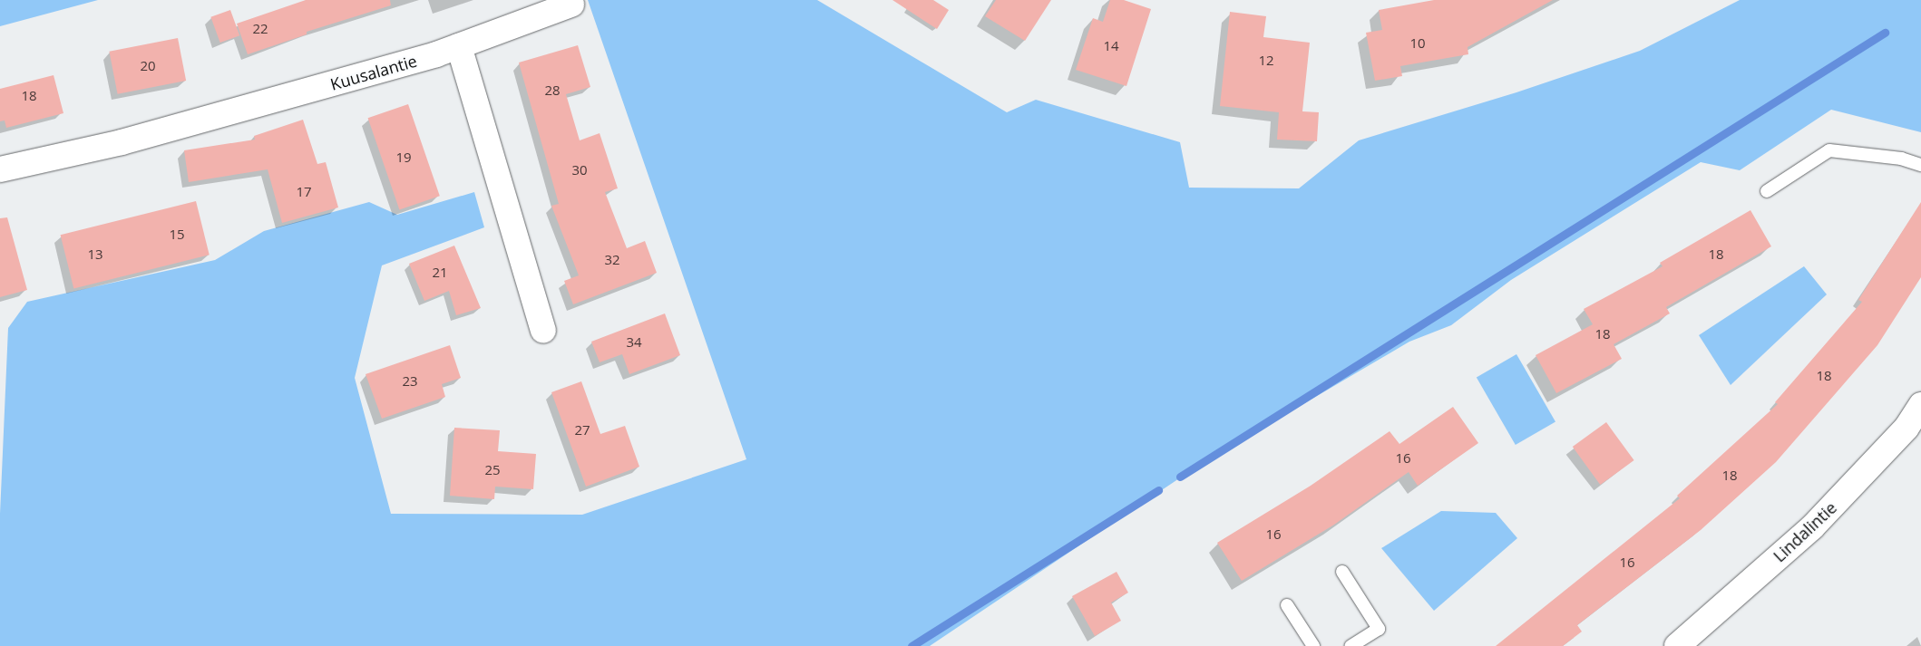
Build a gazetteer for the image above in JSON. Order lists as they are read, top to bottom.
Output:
{
  "streets": {
    "street": ["Kuusalantie", "Lindalintie"]
  },
  "house_numbers": [
    "22",
    "10",
    "14",
    "12",
    "20",
    "28",
    "18",
    "19",
    "30",
    "17",
    "15",
    "13",
    "18",
    "32",
    "21",
    "18",
    "34",
    "18",
    "23",
    "27",
    "16",
    "25",
    "18",
    "16",
    "16"
  ]
}
